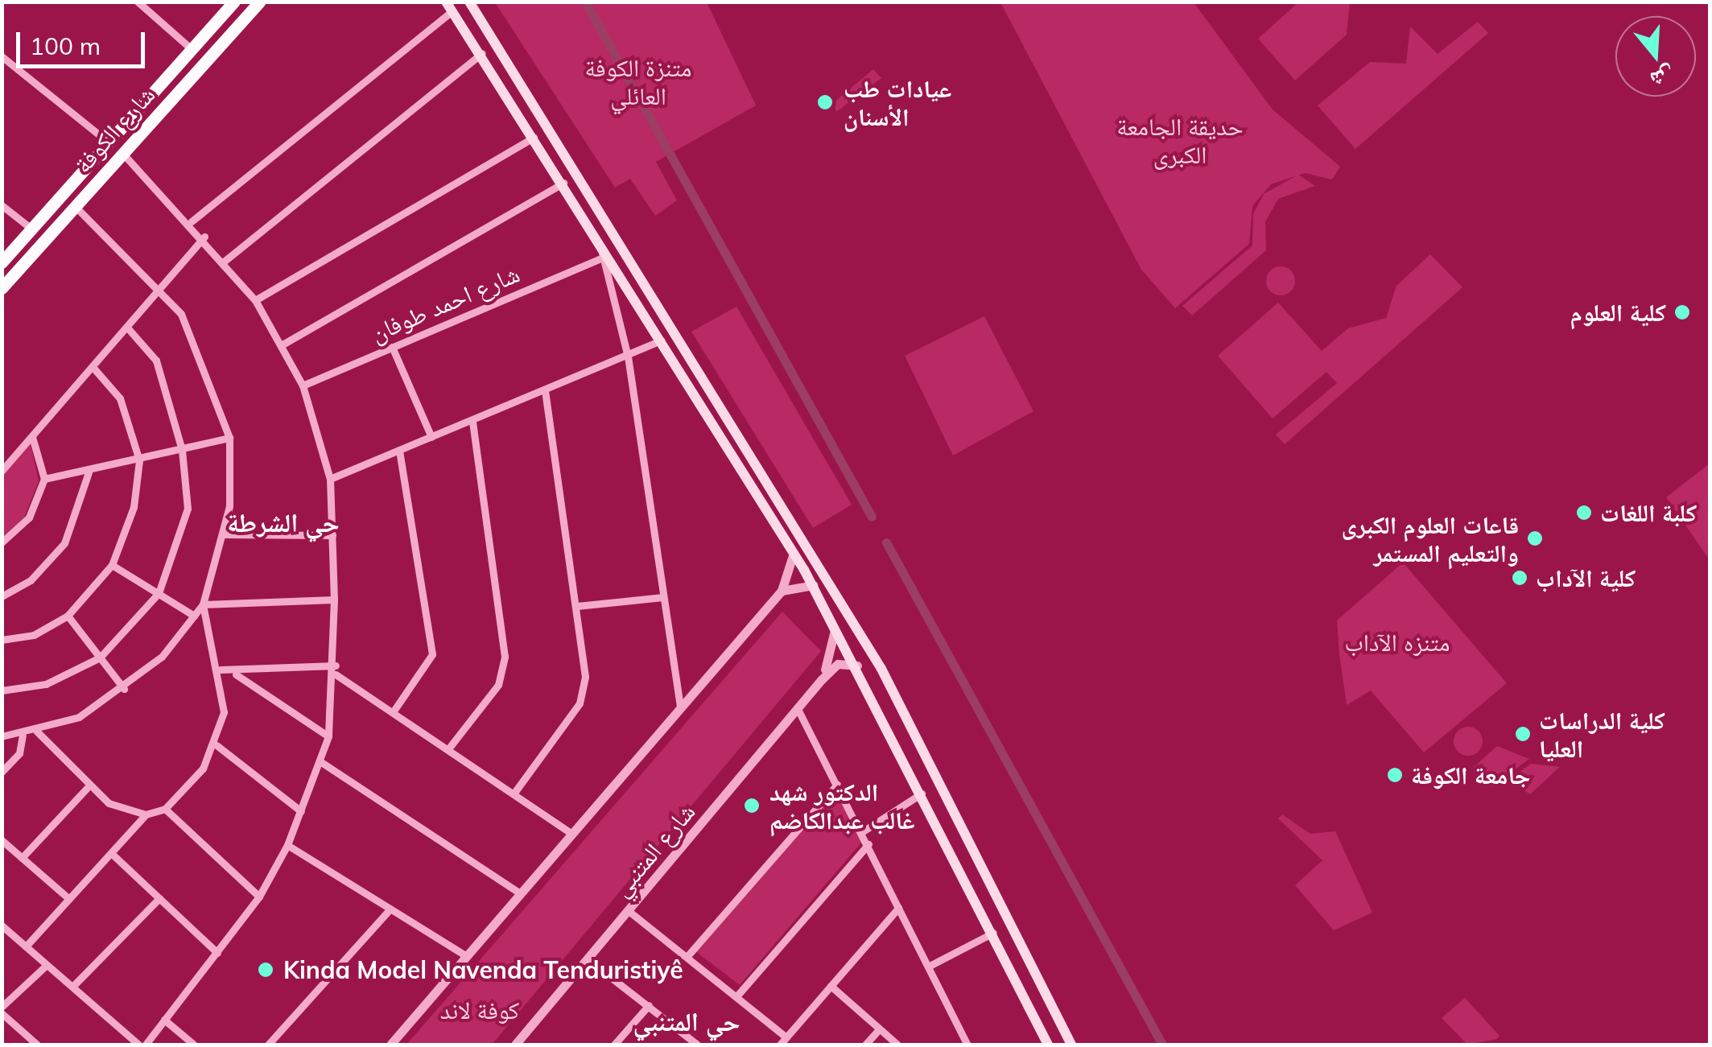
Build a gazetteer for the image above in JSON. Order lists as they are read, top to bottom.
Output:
{
  "streets": {
    "highway": ["شارع الكوفة"],
    "street": ["شارع احمد طوفان", "شارع المتنبي"]
  },
  "districts": ["حي الشرطة", "حي المتنبي"],
  "parks": [
    "متنزة الكوفة العائلي",
    "حديقة الجامعة الكبرى",
    "متنزه الآداب",
    "كوفة لاند"
  ],
  "places": [
    "عيادات طب الأسنان",
    "كلية العلوم",
    "كلبة اللغات",
    "قاعات العلوم الكبرى والتعليم المستمر",
    "كلية الآداب",
    "كلية الدراسات العليا",
    "جامعة الكوفة",
    "الدكتور شهد غالب عبدالكاضم",
    "Kinda Model Navenda Tenduristiyê"
  ],
  "scale_bar": "100 m",
  "north": "bottom"
}
